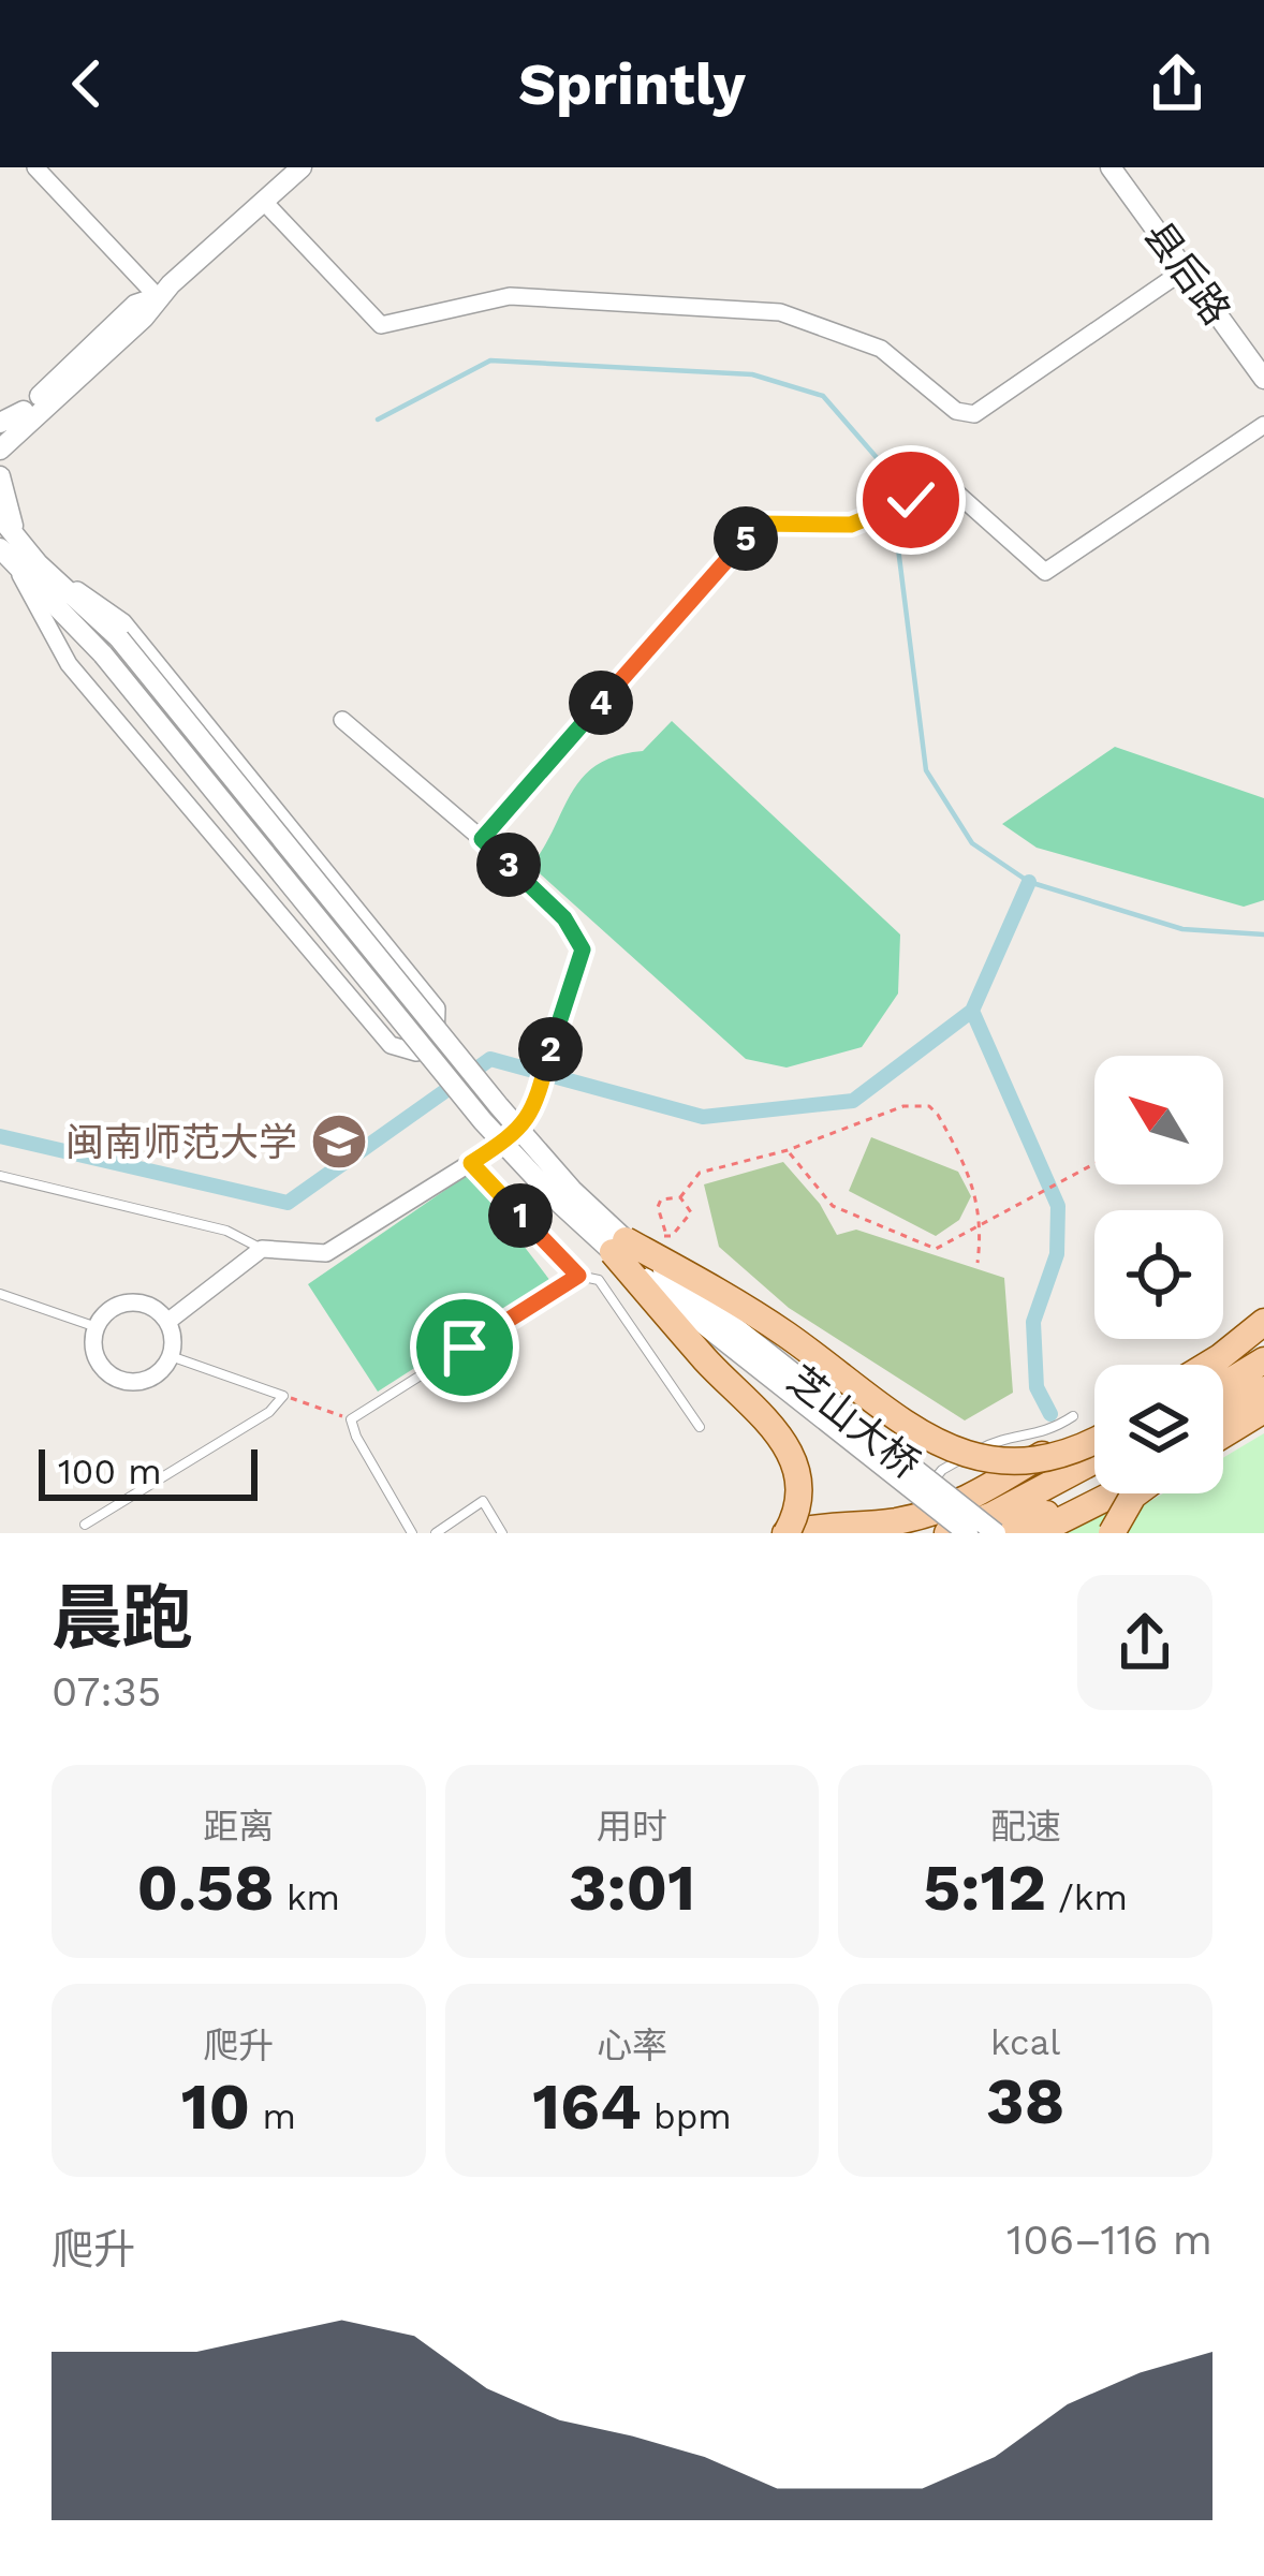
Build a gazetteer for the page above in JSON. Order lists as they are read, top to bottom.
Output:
{
  "streets": {
    "street": ["县后路", "芝山大桥"]
  },
  "places": {
    "school or university": ["闽南师范大学"]
  },
  "scale_bar": "100 m",
  "north": "top left",
  "page": {
    "header": "Sprintly",
    "pins": [
      "5",
      "4",
      "3",
      "2",
      "1"
    ],
    "scale": "100 m",
    "heading": ["晨跑", "07:35"],
    "stats": [
      ["距离", "0.58 km"],
      ["用时", "3:01"],
      ["配速", "5:12 /km"],
      ["爬升", "10 m"],
      ["心率", "164 bpm"],
      ["kcal", "38"]
    ],
    "chart": ["爬升", "106–116 m"]
  }
}
